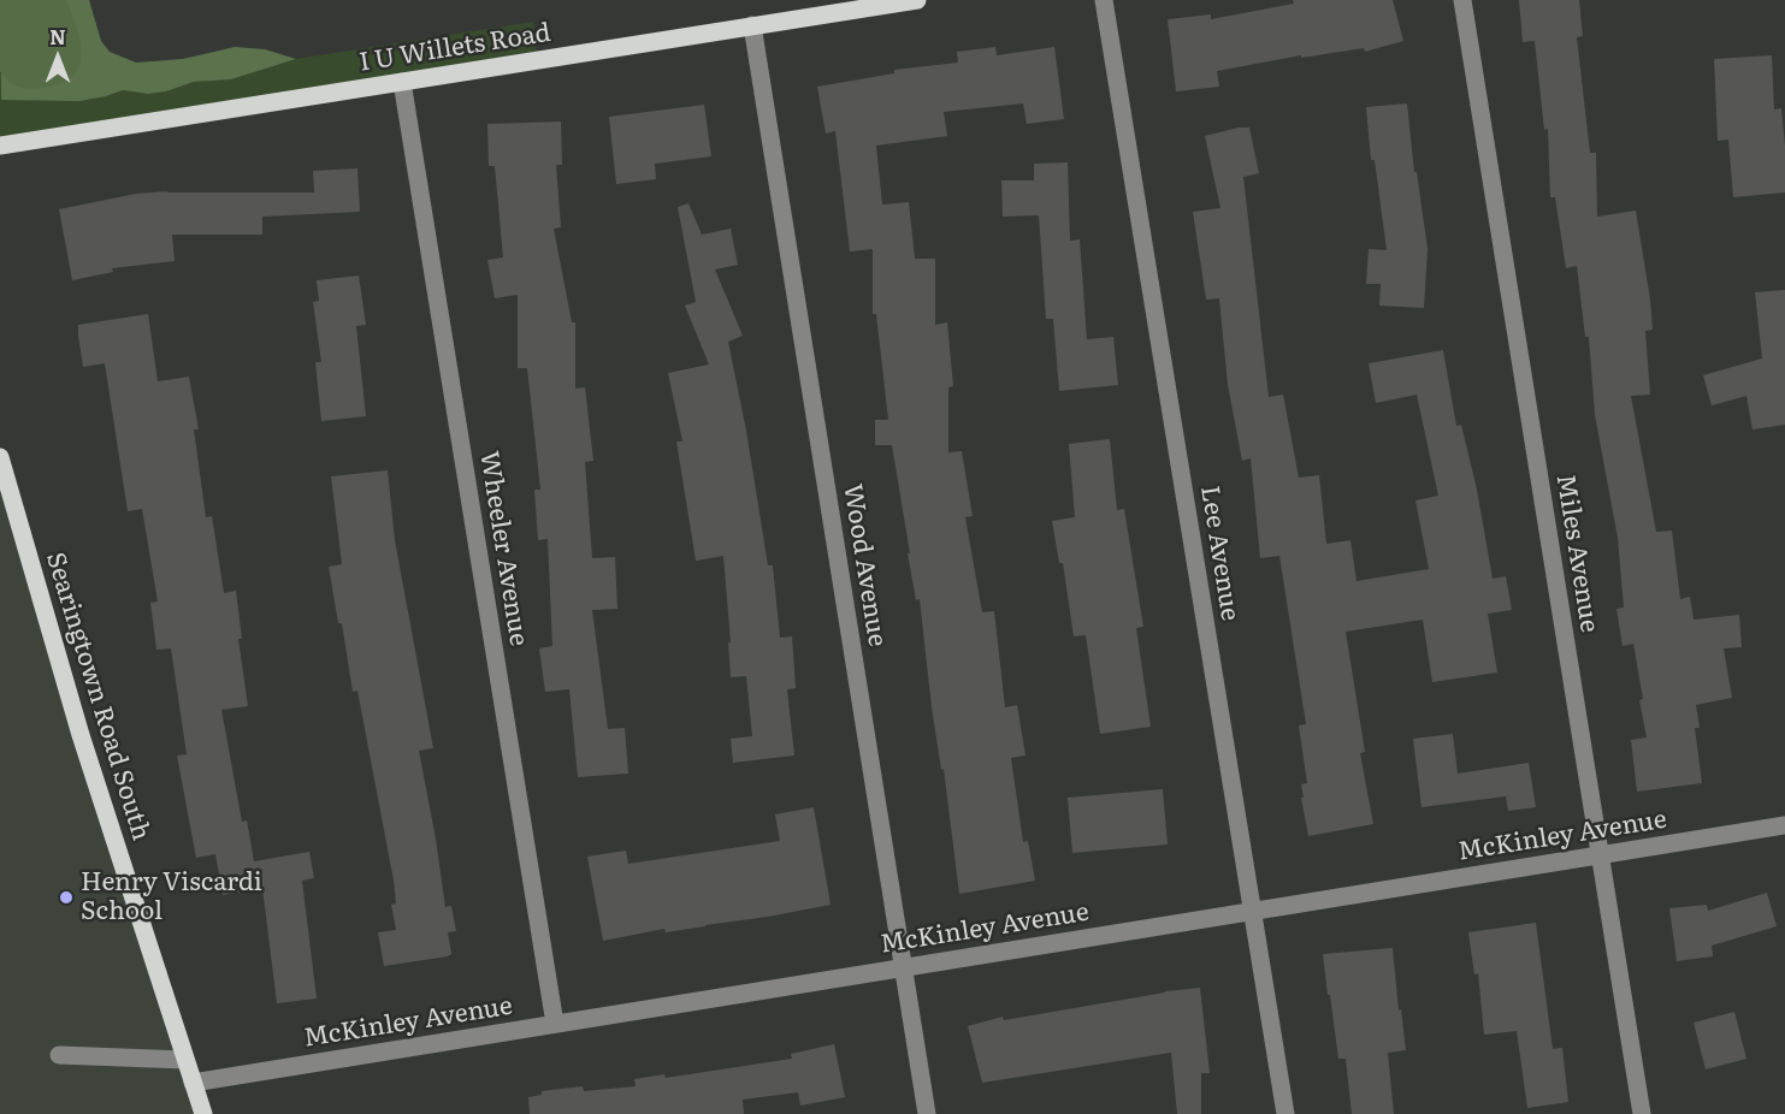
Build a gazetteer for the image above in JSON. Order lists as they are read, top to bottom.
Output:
{
  "streets": {
    "main road": ["I U Willets Road", "Searingtown Road South"],
    "street": [
      "Wheeler Avenue",
      "Lee Avenue",
      "Miles Avenue",
      "Wood Avenue",
      "McKinley Avenue"
    ]
  },
  "crossings": [
    ["I U Willets Road", "Wheeler Avenue"],
    ["I U Willets Road", "Wood Avenue"],
    ["Wheeler Avenue", "McKinley Avenue"],
    ["Lee Avenue", "McKinley Avenue"],
    ["Miles Avenue", "McKinley Avenue"],
    ["Wood Avenue", "McKinley Avenue"],
    ["Searingtown Road South", "McKinley Avenue"]
  ],
  "places": ["Henry Viscardi School"],
  "north": "top"
}
